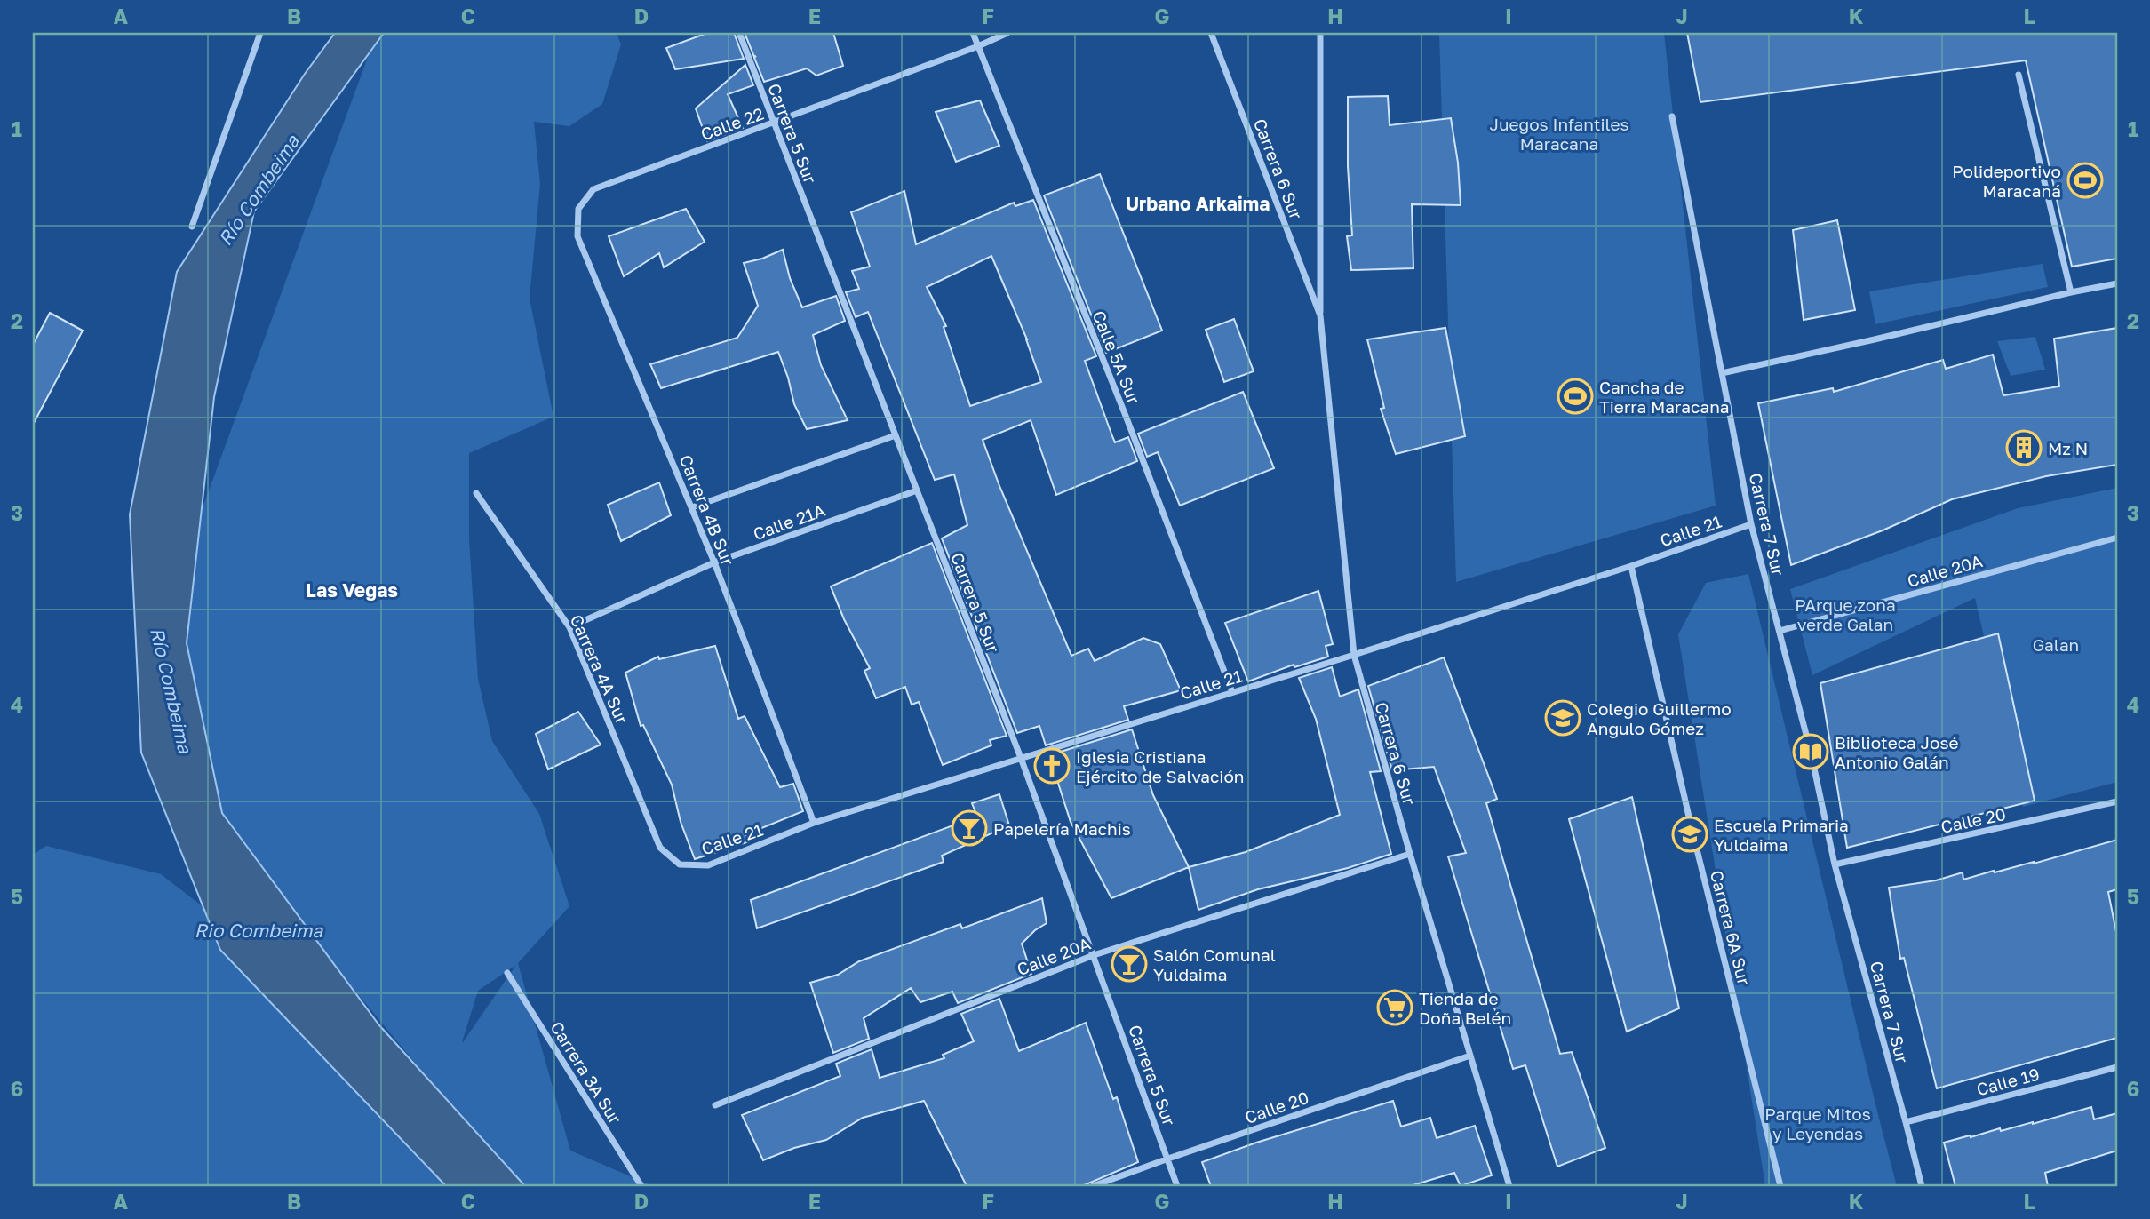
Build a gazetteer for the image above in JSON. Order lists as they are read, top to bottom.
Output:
{
  "streets": {
    "street": [
      "Calle 22",
      "Carrera 5 Sur",
      "Carrera 6 Sur",
      "Calle 5A Sur",
      "Carrera 4B Sur",
      "Calle 21A",
      "Carrera 7 Sur",
      "Calle 21",
      "Calle 20A",
      "Carrera 4A Sur",
      "Calle 20",
      "Carrera 6A Sur",
      "Carrera 3A Sur",
      "Calle 19"
    ]
  },
  "crossings": [
    ["Calle 22", "Carrera 5 Sur"],
    ["Calle 22", "Calle 5A Sur"],
    ["Calle 22", "Carrera 4B Sur"],
    ["Carrera 5 Sur", "Calle 21A"],
    ["Carrera 5 Sur", "Calle 21"],
    ["Carrera 5 Sur", "Calle 20A"],
    ["Carrera 5 Sur", "Calle 20"],
    ["Carrera 6 Sur", "Calle 21"],
    ["Carrera 6 Sur", "Calle 20A"],
    ["Carrera 6 Sur", "Calle 20"],
    ["Calle 5A Sur", "Calle 21"],
    ["Carrera 4B Sur", "Calle 21A"],
    ["Carrera 4B Sur", "Calle 21"],
    ["Calle 21A", "Carrera 4A Sur"],
    ["Carrera 7 Sur", "Calle 21"],
    ["Carrera 7 Sur", "Calle 20A"],
    ["Carrera 7 Sur", "Calle 20"],
    ["Carrera 7 Sur", "Calle 19"],
    ["Calle 21", "Carrera 4A Sur"],
    ["Calle 21", "Carrera 6A Sur"]
  ],
  "districts": ["Urbano Arkaima", "Las Vegas"],
  "water": ["Río Combeima", "Rio Combeima"],
  "parks": [
    "Juegos Infantiles Maracana",
    "PArque zona verde Galan",
    "Galan",
    "Parque Mitos y Leyendas"
  ],
  "places": {
    "sports": ["Polideportivo Maracaná", "Cancha de Tierra Maracana"],
    "building": ["Mz N"],
    "school or university": ["Colegio Guillermo Angulo Gómez", "Escuela Primaria Yuldaima"],
    "library": ["Biblioteca José Antonio Galán"],
    "church": ["Iglesia Cristiana Ejército de Salvación"],
    "bar": ["Papelería Machis", "Salón Comunal Yuldaima"],
    "supermarket": ["Tienda de Doña Belén"]
  },
  "grid": {
    "columns": [
      "A",
      "B",
      "C",
      "D",
      "E",
      "F",
      "G",
      "H",
      "I",
      "J",
      "K",
      "L"
    ],
    "rows": [
      "1",
      "2",
      "3",
      "4",
      "5",
      "6"
    ]
  }
}
